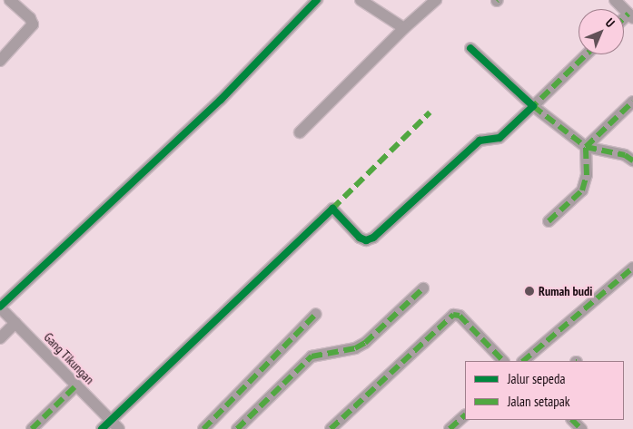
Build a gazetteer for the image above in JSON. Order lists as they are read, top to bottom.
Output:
{
  "streets": {
    "street": ["Gang Tikungan"]
  },
  "places": ["Rumah budi"],
  "legend": ["Jalur sepeda", "Jalan setapak"],
  "north": "top right"
}
